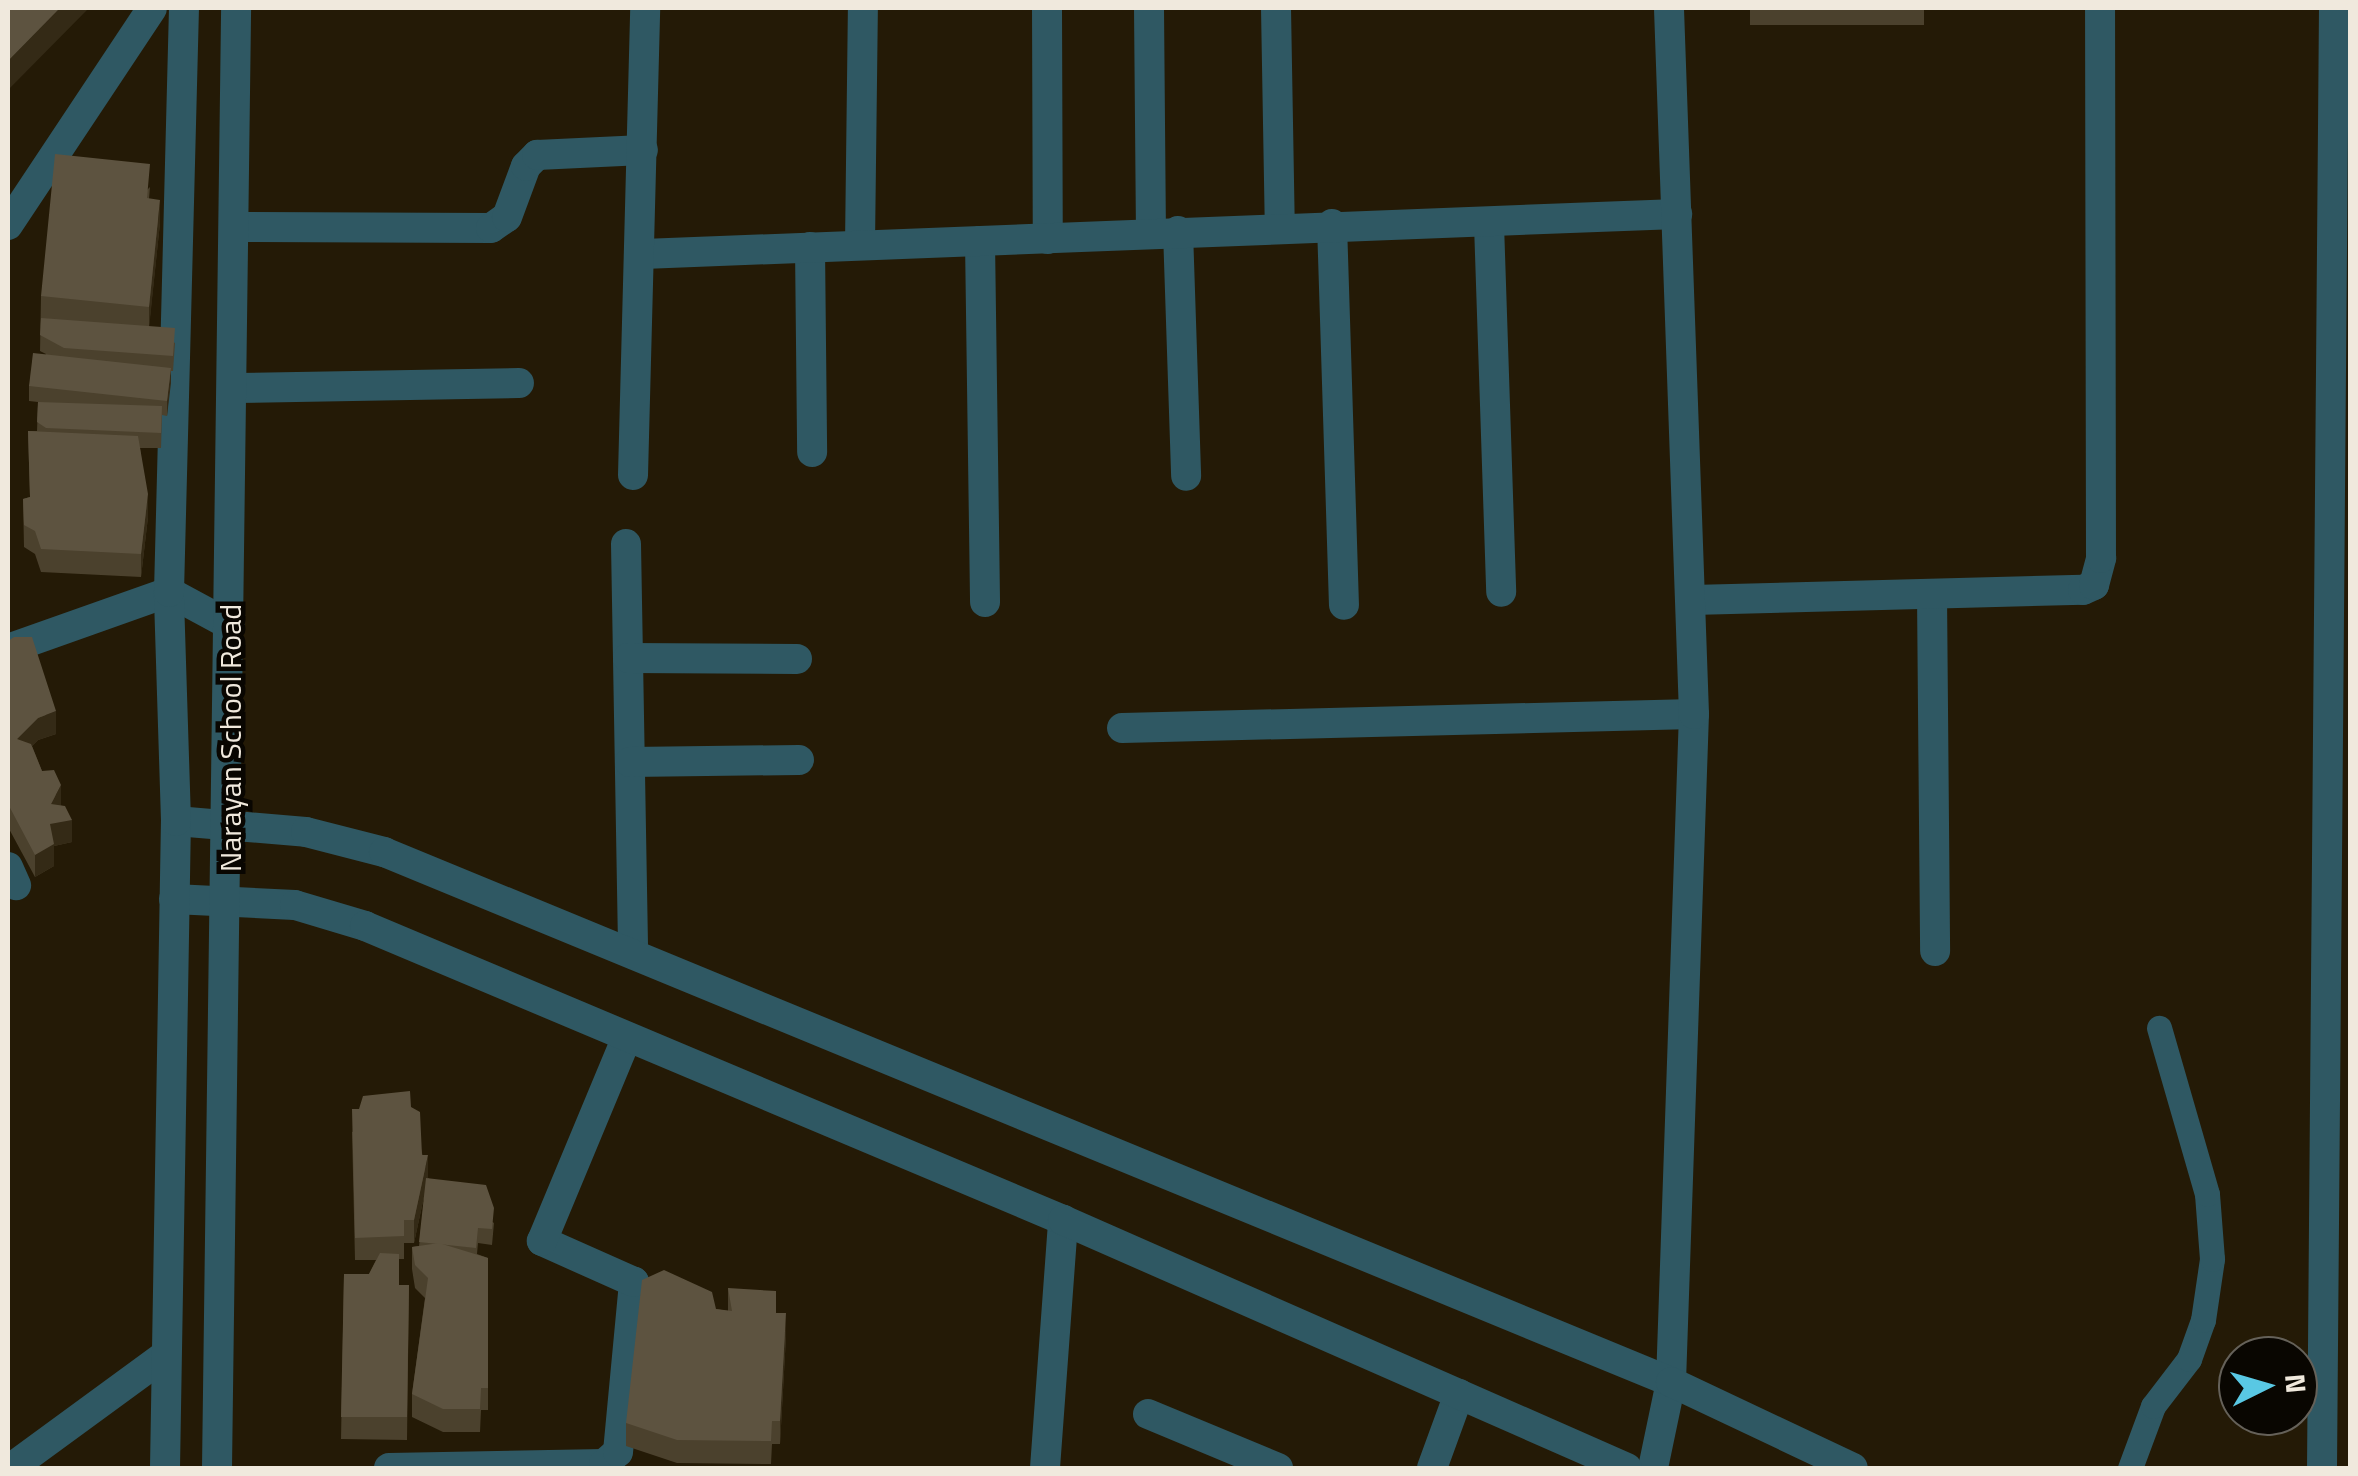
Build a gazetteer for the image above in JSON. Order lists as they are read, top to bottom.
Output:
{
  "streets": {
    "street": ["Narayan School Road"]
  },
  "north": "right"
}
